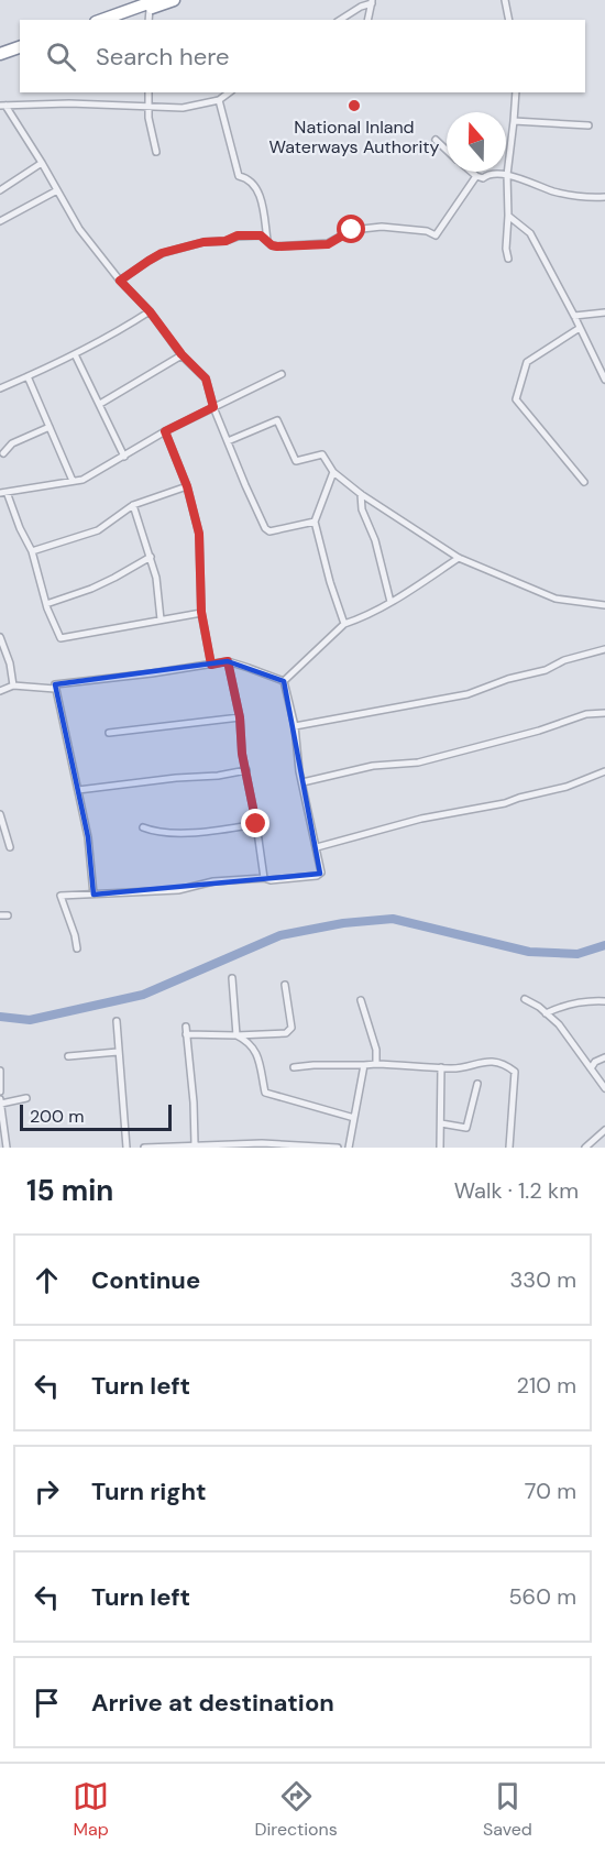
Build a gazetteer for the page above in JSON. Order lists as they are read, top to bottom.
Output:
{
  "places": ["National Inland Waterways Authority"],
  "scale_bar": "200 m",
  "north": "top",
  "page": {
    "search": "Search here",
    "scale": "200 m",
    "heading": ["15 min", "Walk · 1.2 km"],
    "list": [
      ["Continue", "330 m"],
      ["Turn left", "210 m"],
      ["Turn right", "70 m"],
      ["Turn left", "560 m"],
      "Arrive at destination"
    ],
    "nav": ["Map", "Directions", "Saved"]
  }
}
